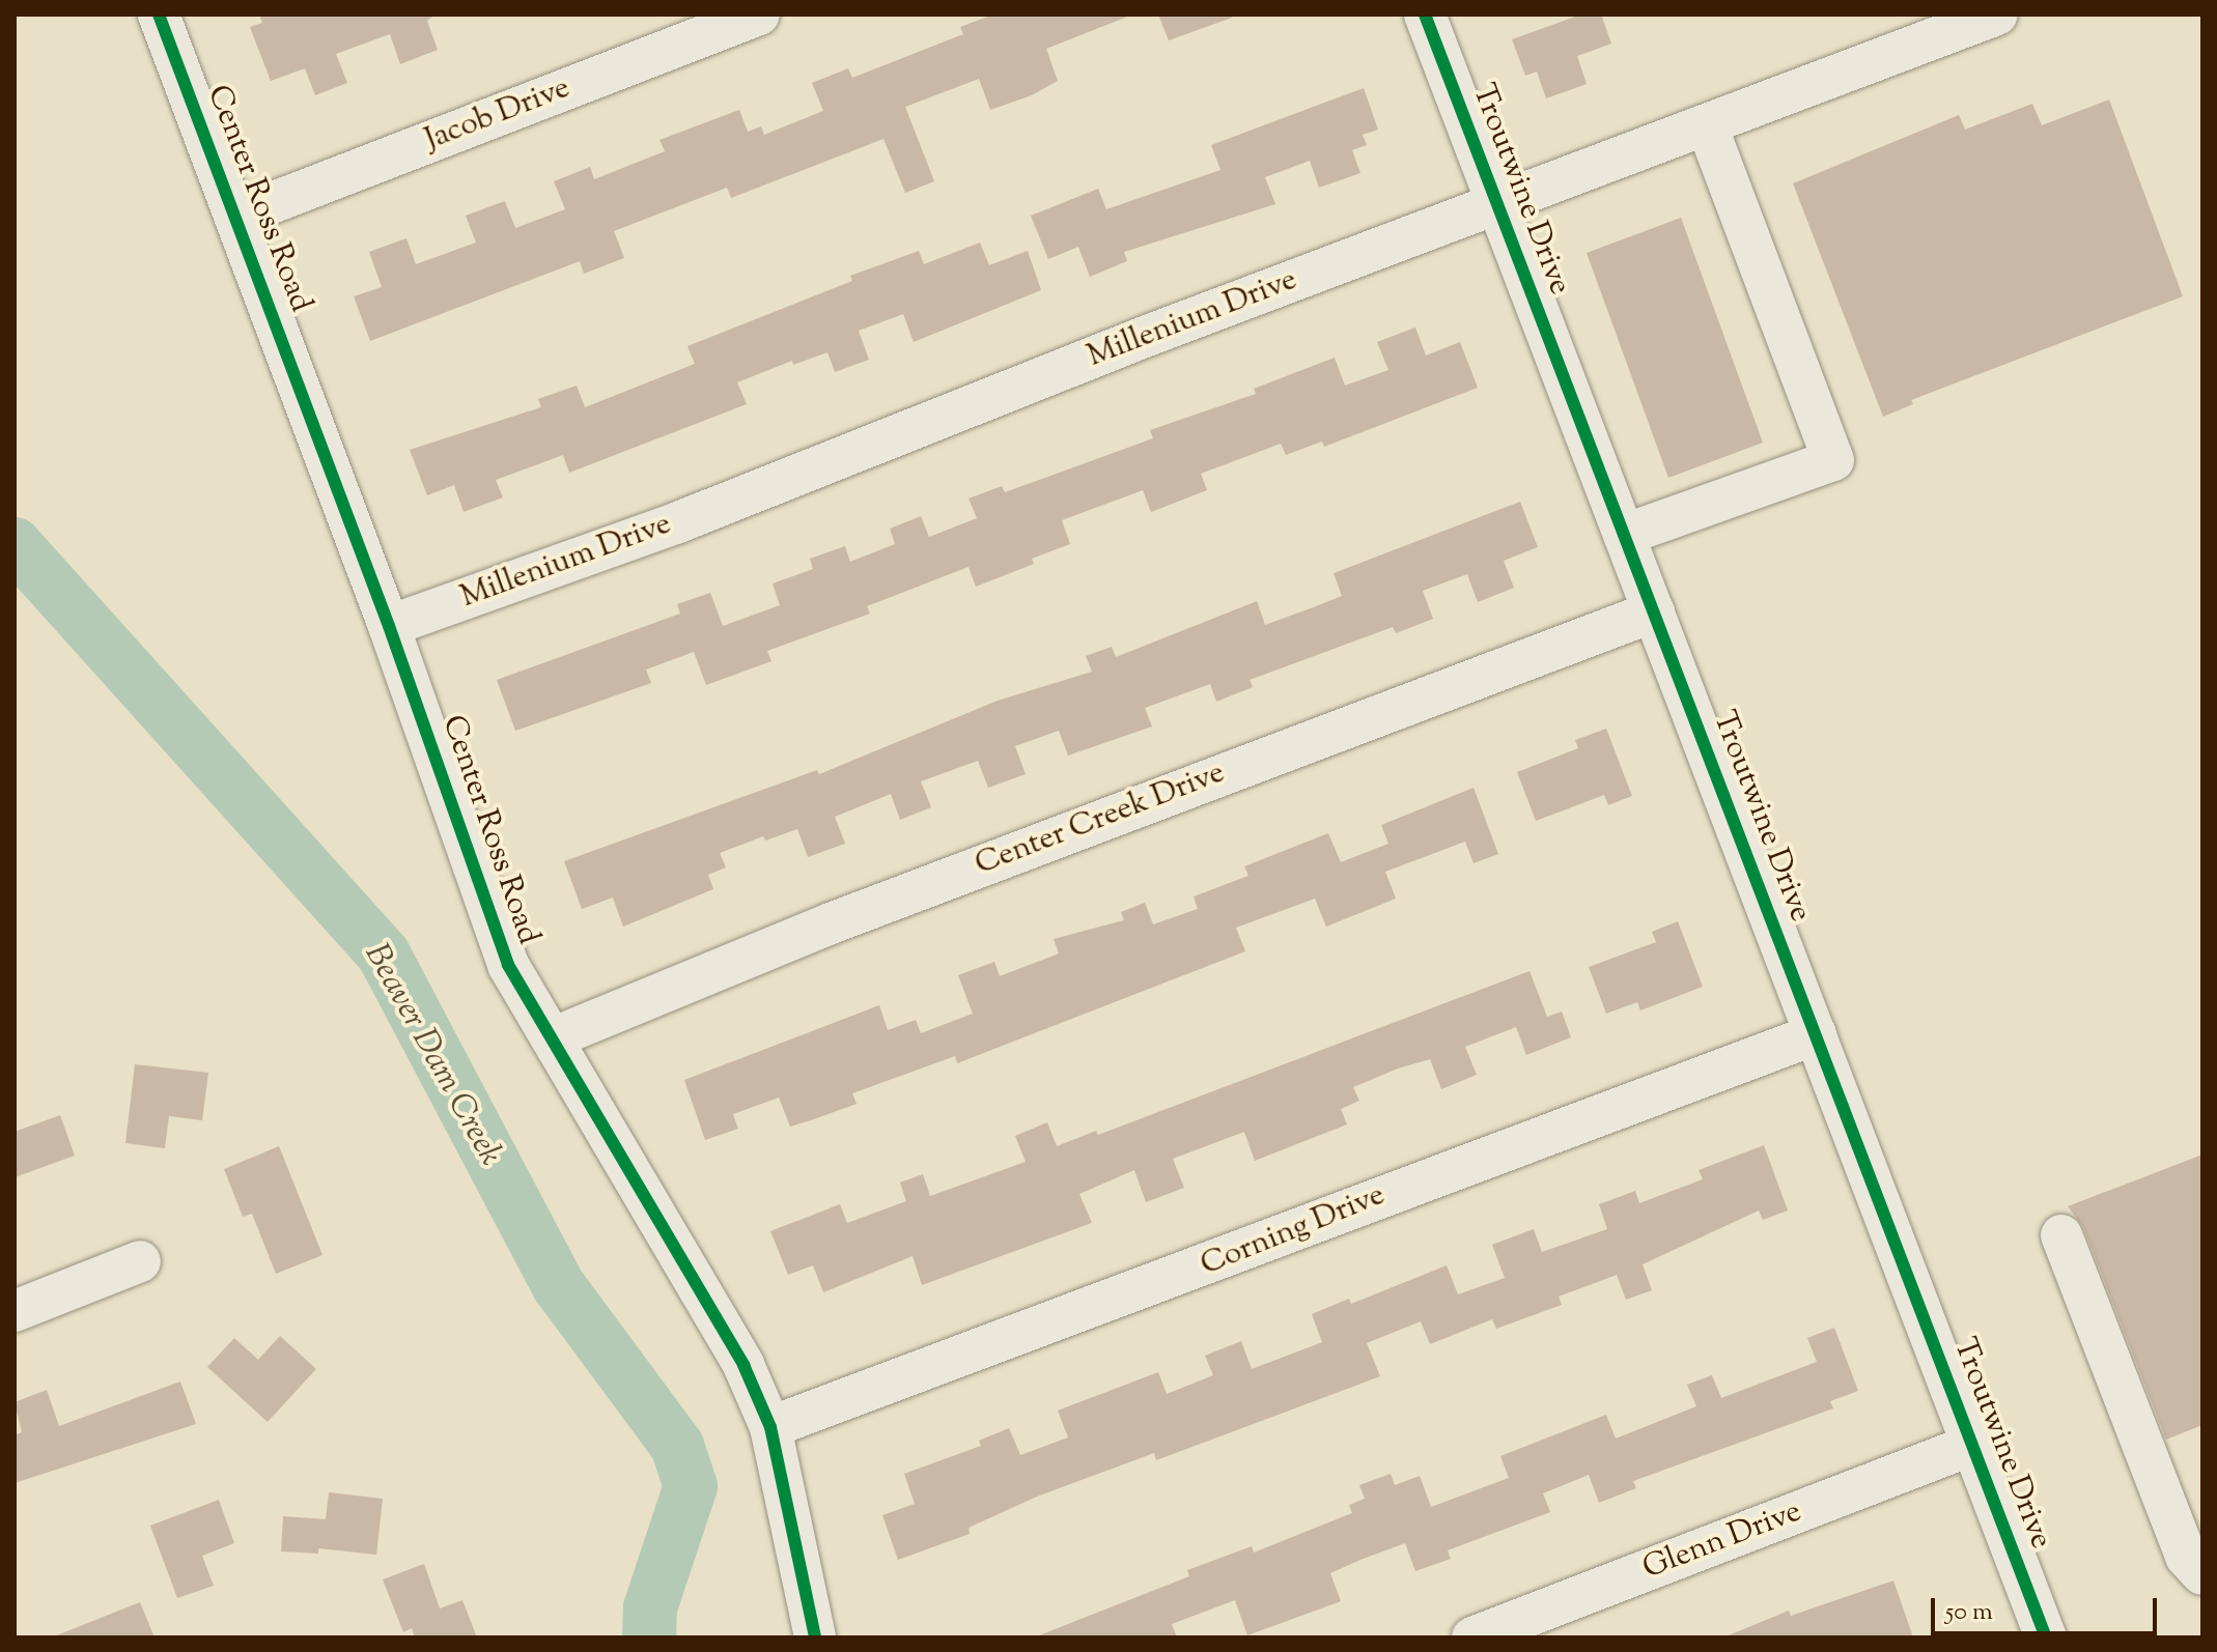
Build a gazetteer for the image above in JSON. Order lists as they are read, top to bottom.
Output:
{
  "streets": {
    "street": [
      "Jacob Drive",
      "Troutwine Drive",
      "Center Ross Road",
      "Millenium Drive",
      "Center Creek Drive",
      "Corning Drive",
      "Glenn Drive"
    ]
  },
  "crossings": [
    ["Jacob Drive", "Center Ross Road"],
    ["Troutwine Drive", "Millenium Drive"],
    ["Troutwine Drive", "Center Creek Drive"],
    ["Troutwine Drive", "Corning Drive"],
    ["Troutwine Drive", "Glenn Drive"],
    ["Center Ross Road", "Millenium Drive"],
    ["Center Ross Road", "Center Creek Drive"],
    ["Center Ross Road", "Corning Drive"]
  ],
  "water": ["Beaver Dam Creek"],
  "scale_bar": "50 m"
}
